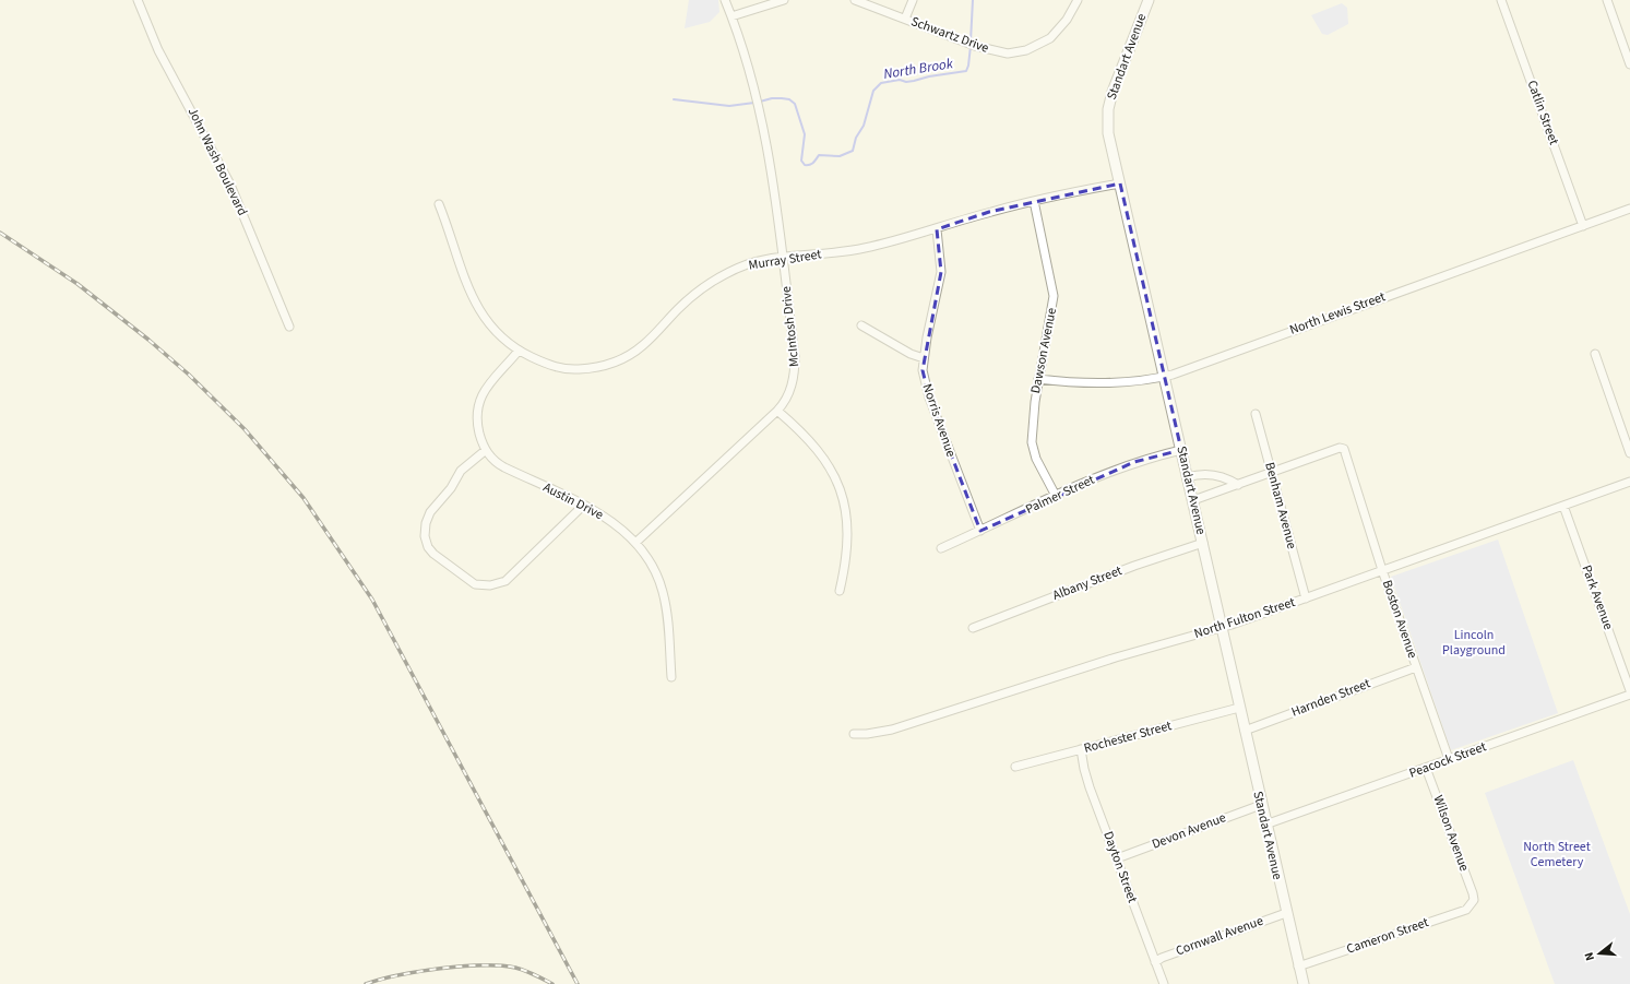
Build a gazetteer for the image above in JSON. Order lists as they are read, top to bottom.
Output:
{
  "streets": {
    "street": [
      "Schwartz Drive",
      "Standart Avenue",
      "Catlin Street",
      "John Wash Boulevard",
      "Murray Street",
      "North Lewis Street",
      "McIntosh Drive",
      "Dawson Avenue",
      "Norris Avenue",
      "Palmer Street",
      "Austin Drive",
      "Benham Avenue",
      "Albany Street",
      "Park Avenue",
      "North Fulton Street",
      "Boston Avenue",
      "Harnden Street",
      "Rochester Street",
      "Peacock Street",
      "Devon Avenue",
      "Wilson Avenue",
      "Dayton Street",
      "Cornwall Avenue",
      "Cameron Street"
    ]
  },
  "crossings": [
    ["Standart Avenue", "Murray Street"],
    ["Standart Avenue", "North Lewis Street"],
    ["Standart Avenue", "Palmer Street"],
    ["Standart Avenue", "Albany Street"],
    ["Standart Avenue", "North Fulton Street"],
    ["Standart Avenue", "Harnden Street"],
    ["Standart Avenue", "Rochester Street"],
    ["Standart Avenue", "Peacock Street"],
    ["Standart Avenue", "Devon Avenue"],
    ["Standart Avenue", "Cornwall Avenue"],
    ["Standart Avenue", "Cameron Street"],
    ["Catlin Street", "North Lewis Street"],
    ["Murray Street", "McIntosh Drive"],
    ["Murray Street", "Dawson Avenue"],
    ["Murray Street", "Norris Avenue"],
    ["Murray Street", "Austin Drive"],
    ["North Lewis Street", "Dawson Avenue"],
    ["McIntosh Drive", "Austin Drive"],
    ["Dawson Avenue", "Palmer Street"],
    ["Norris Avenue", "Palmer Street"],
    ["Benham Avenue", "North Fulton Street"],
    ["Benham Avenue", "Boston Avenue"],
    ["Park Avenue", "North Fulton Street"],
    ["North Fulton Street", "Boston Avenue"],
    ["Boston Avenue", "Harnden Street"],
    ["Boston Avenue", "Peacock Street"],
    ["Rochester Street", "Dayton Street"],
    ["Peacock Street", "Wilson Avenue"],
    ["Devon Avenue", "Dayton Street"],
    ["Wilson Avenue", "Cameron Street"],
    ["Dayton Street", "Cornwall Avenue"]
  ],
  "water": ["North Brook"],
  "parks": ["Lincoln Playground", "North Street Cemetery"],
  "north": "left"
}
